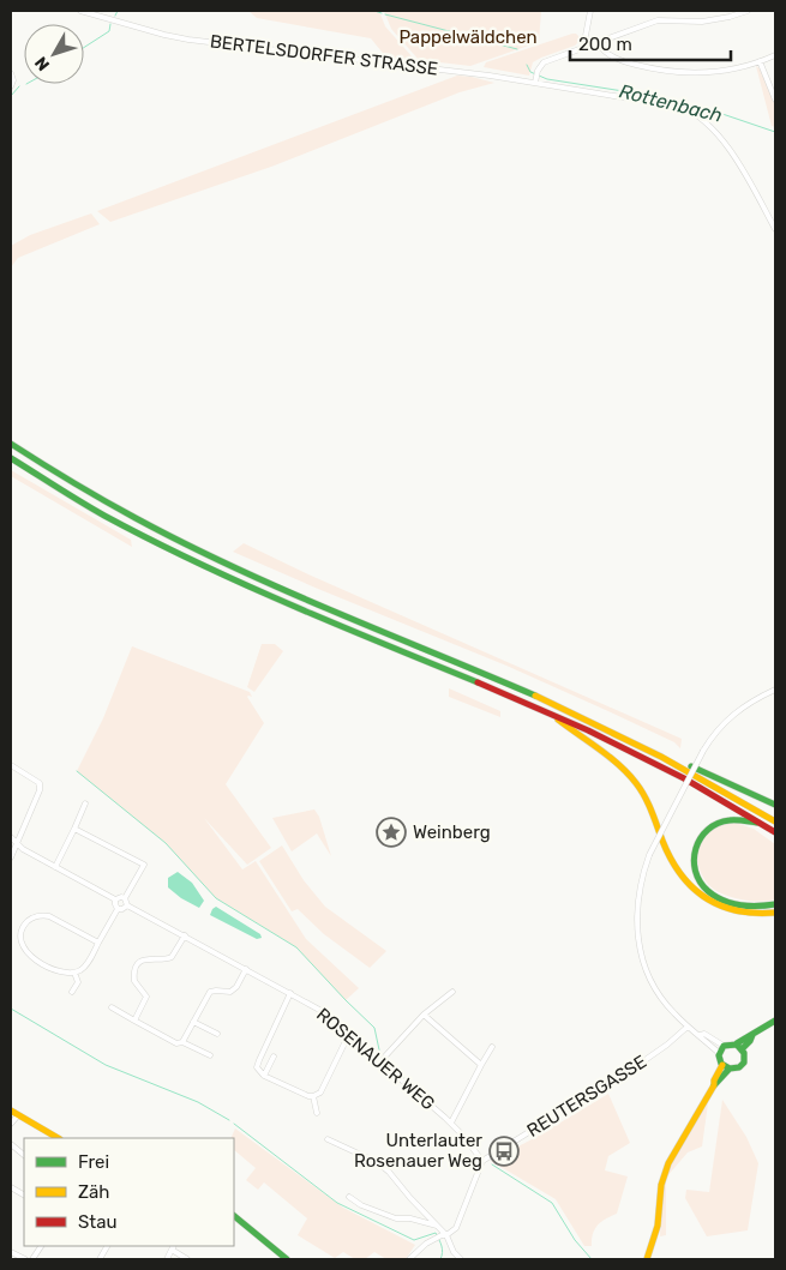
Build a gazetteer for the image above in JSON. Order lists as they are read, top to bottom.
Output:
{
  "streets": {
    "street": ["BERTELSDORFER STRASSE", "ROSENAUER WEG", "REUTERSGASSE"]
  },
  "crossings": [
    ["ROSENAUER WEG", "REUTERSGASSE"]
  ],
  "water": ["Rottenbach"],
  "parks": ["Pappelwäldchen"],
  "places": {
    "place": ["Weinberg"],
    "bus stop": ["Unterlauter Rosenauer Weg"]
  },
  "legend": ["Frei", "Zäh", "Stau"],
  "scale_bar": "200 m",
  "north": "bottom left"
}
